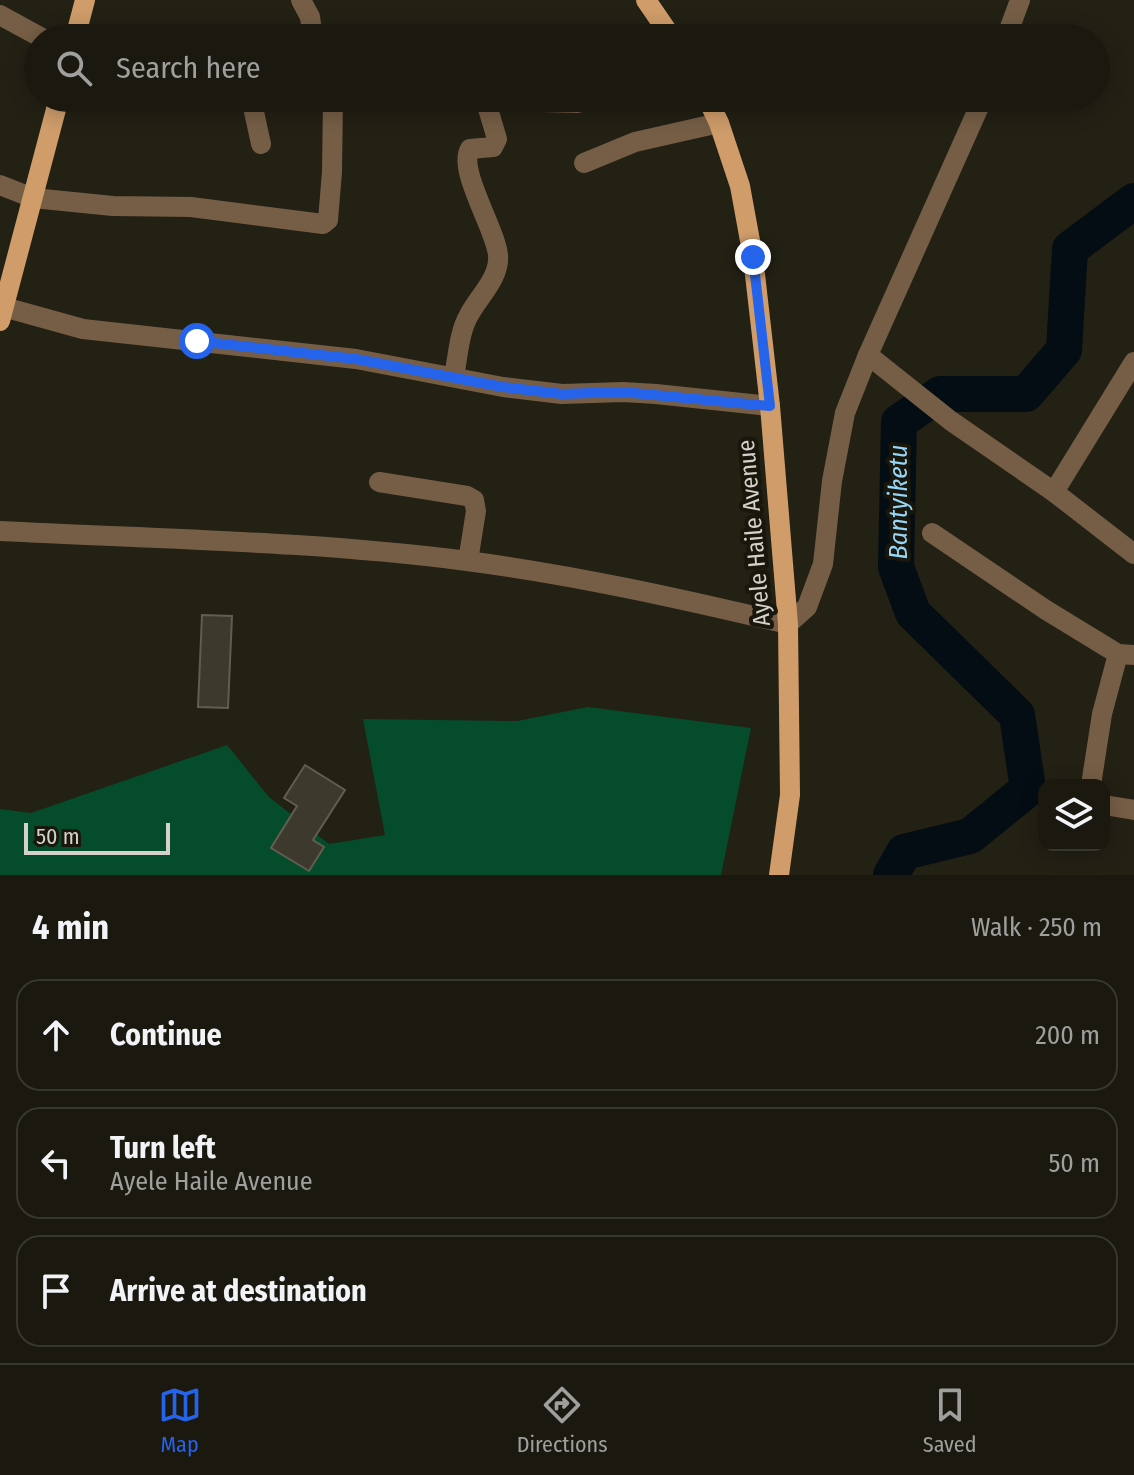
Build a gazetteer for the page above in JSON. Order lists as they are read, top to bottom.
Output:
{
  "streets": {
    "main road": ["Ayele Haile Avenue"]
  },
  "water": ["Bantyiketu"],
  "scale_bar": "50 m",
  "page": {
    "search": "Search here",
    "scale": "50 m",
    "heading": ["4 min", "Walk · 250 m"],
    "list": [
      ["Continue", "200 m"],
      ["Turn left", "Ayele Haile Avenue", "50 m"],
      "Arrive at destination"
    ],
    "nav": ["Map", "Directions", "Saved"]
  }
}
